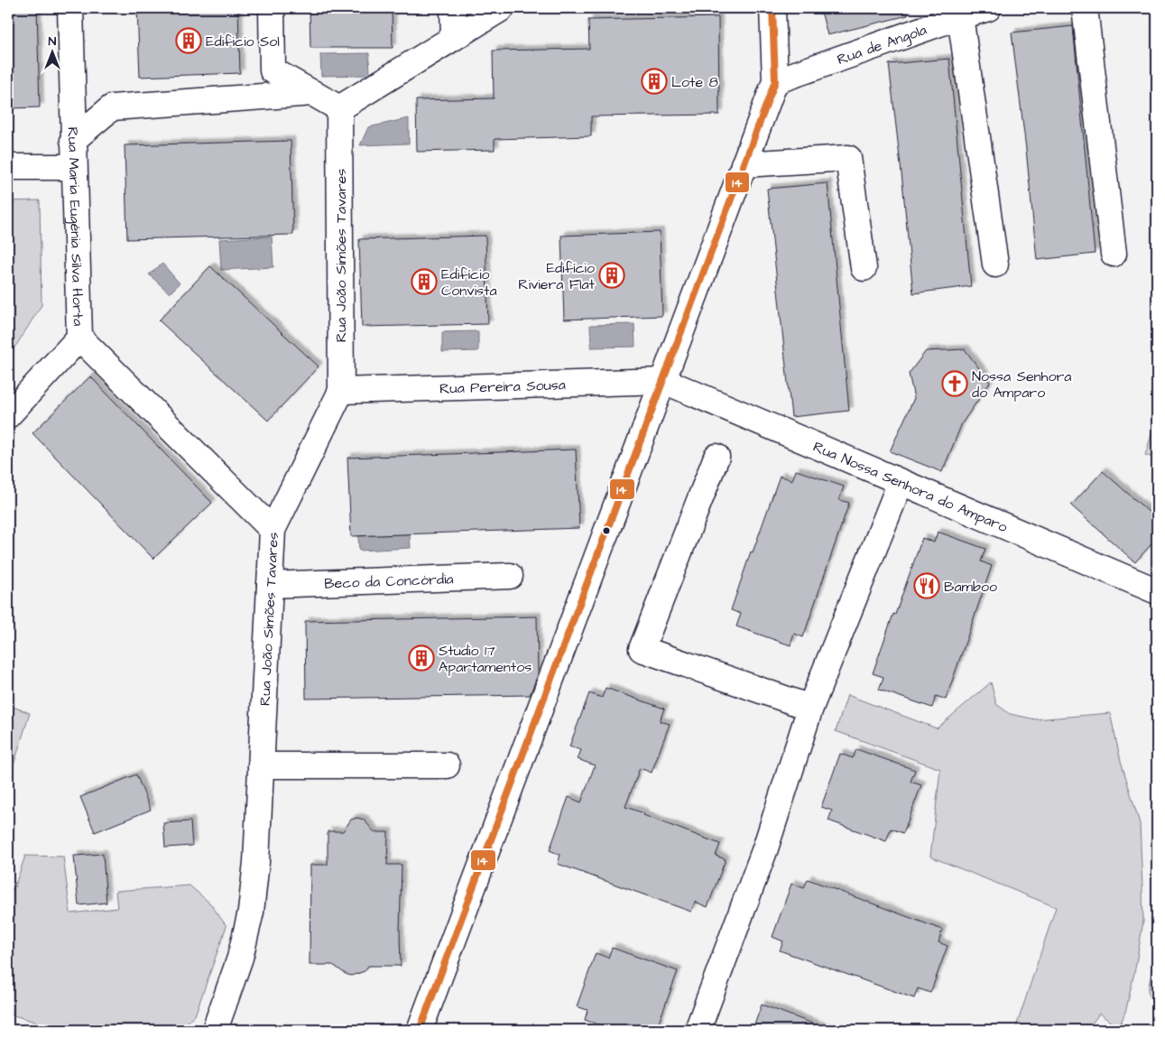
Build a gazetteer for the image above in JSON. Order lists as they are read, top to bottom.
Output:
{
  "streets": {
    "street": [
      "Rua de Angola",
      "Rua Maria Eugénia Silva Horta",
      "Rua João Simões Tavares",
      "Rua Pereira Sousa",
      "Rua Nossa Senhora do Amparo",
      "Beco da Concórdia"
    ]
  },
  "crossings": [
    ["Rua Maria Eugénia Silva Horta", "Rua João Simões Tavares"],
    ["Rua João Simões Tavares", "Rua Pereira Sousa"],
    ["Rua João Simões Tavares", "Beco da Concórdia"],
    ["Rua Pereira Sousa", "Rua Nossa Senhora do Amparo"]
  ],
  "places": {
    "building": [
      "Edificio Sol",
      "Lote 8",
      "Edifício Riviera Flat",
      "Edifício Convista",
      "Studio 17 Apartamentos"
    ],
    "church": ["Nossa Senhora do Amparo"],
    "restaurant": ["Bamboo"]
  },
  "lines": ["transit line 14"],
  "north": "top"
}
